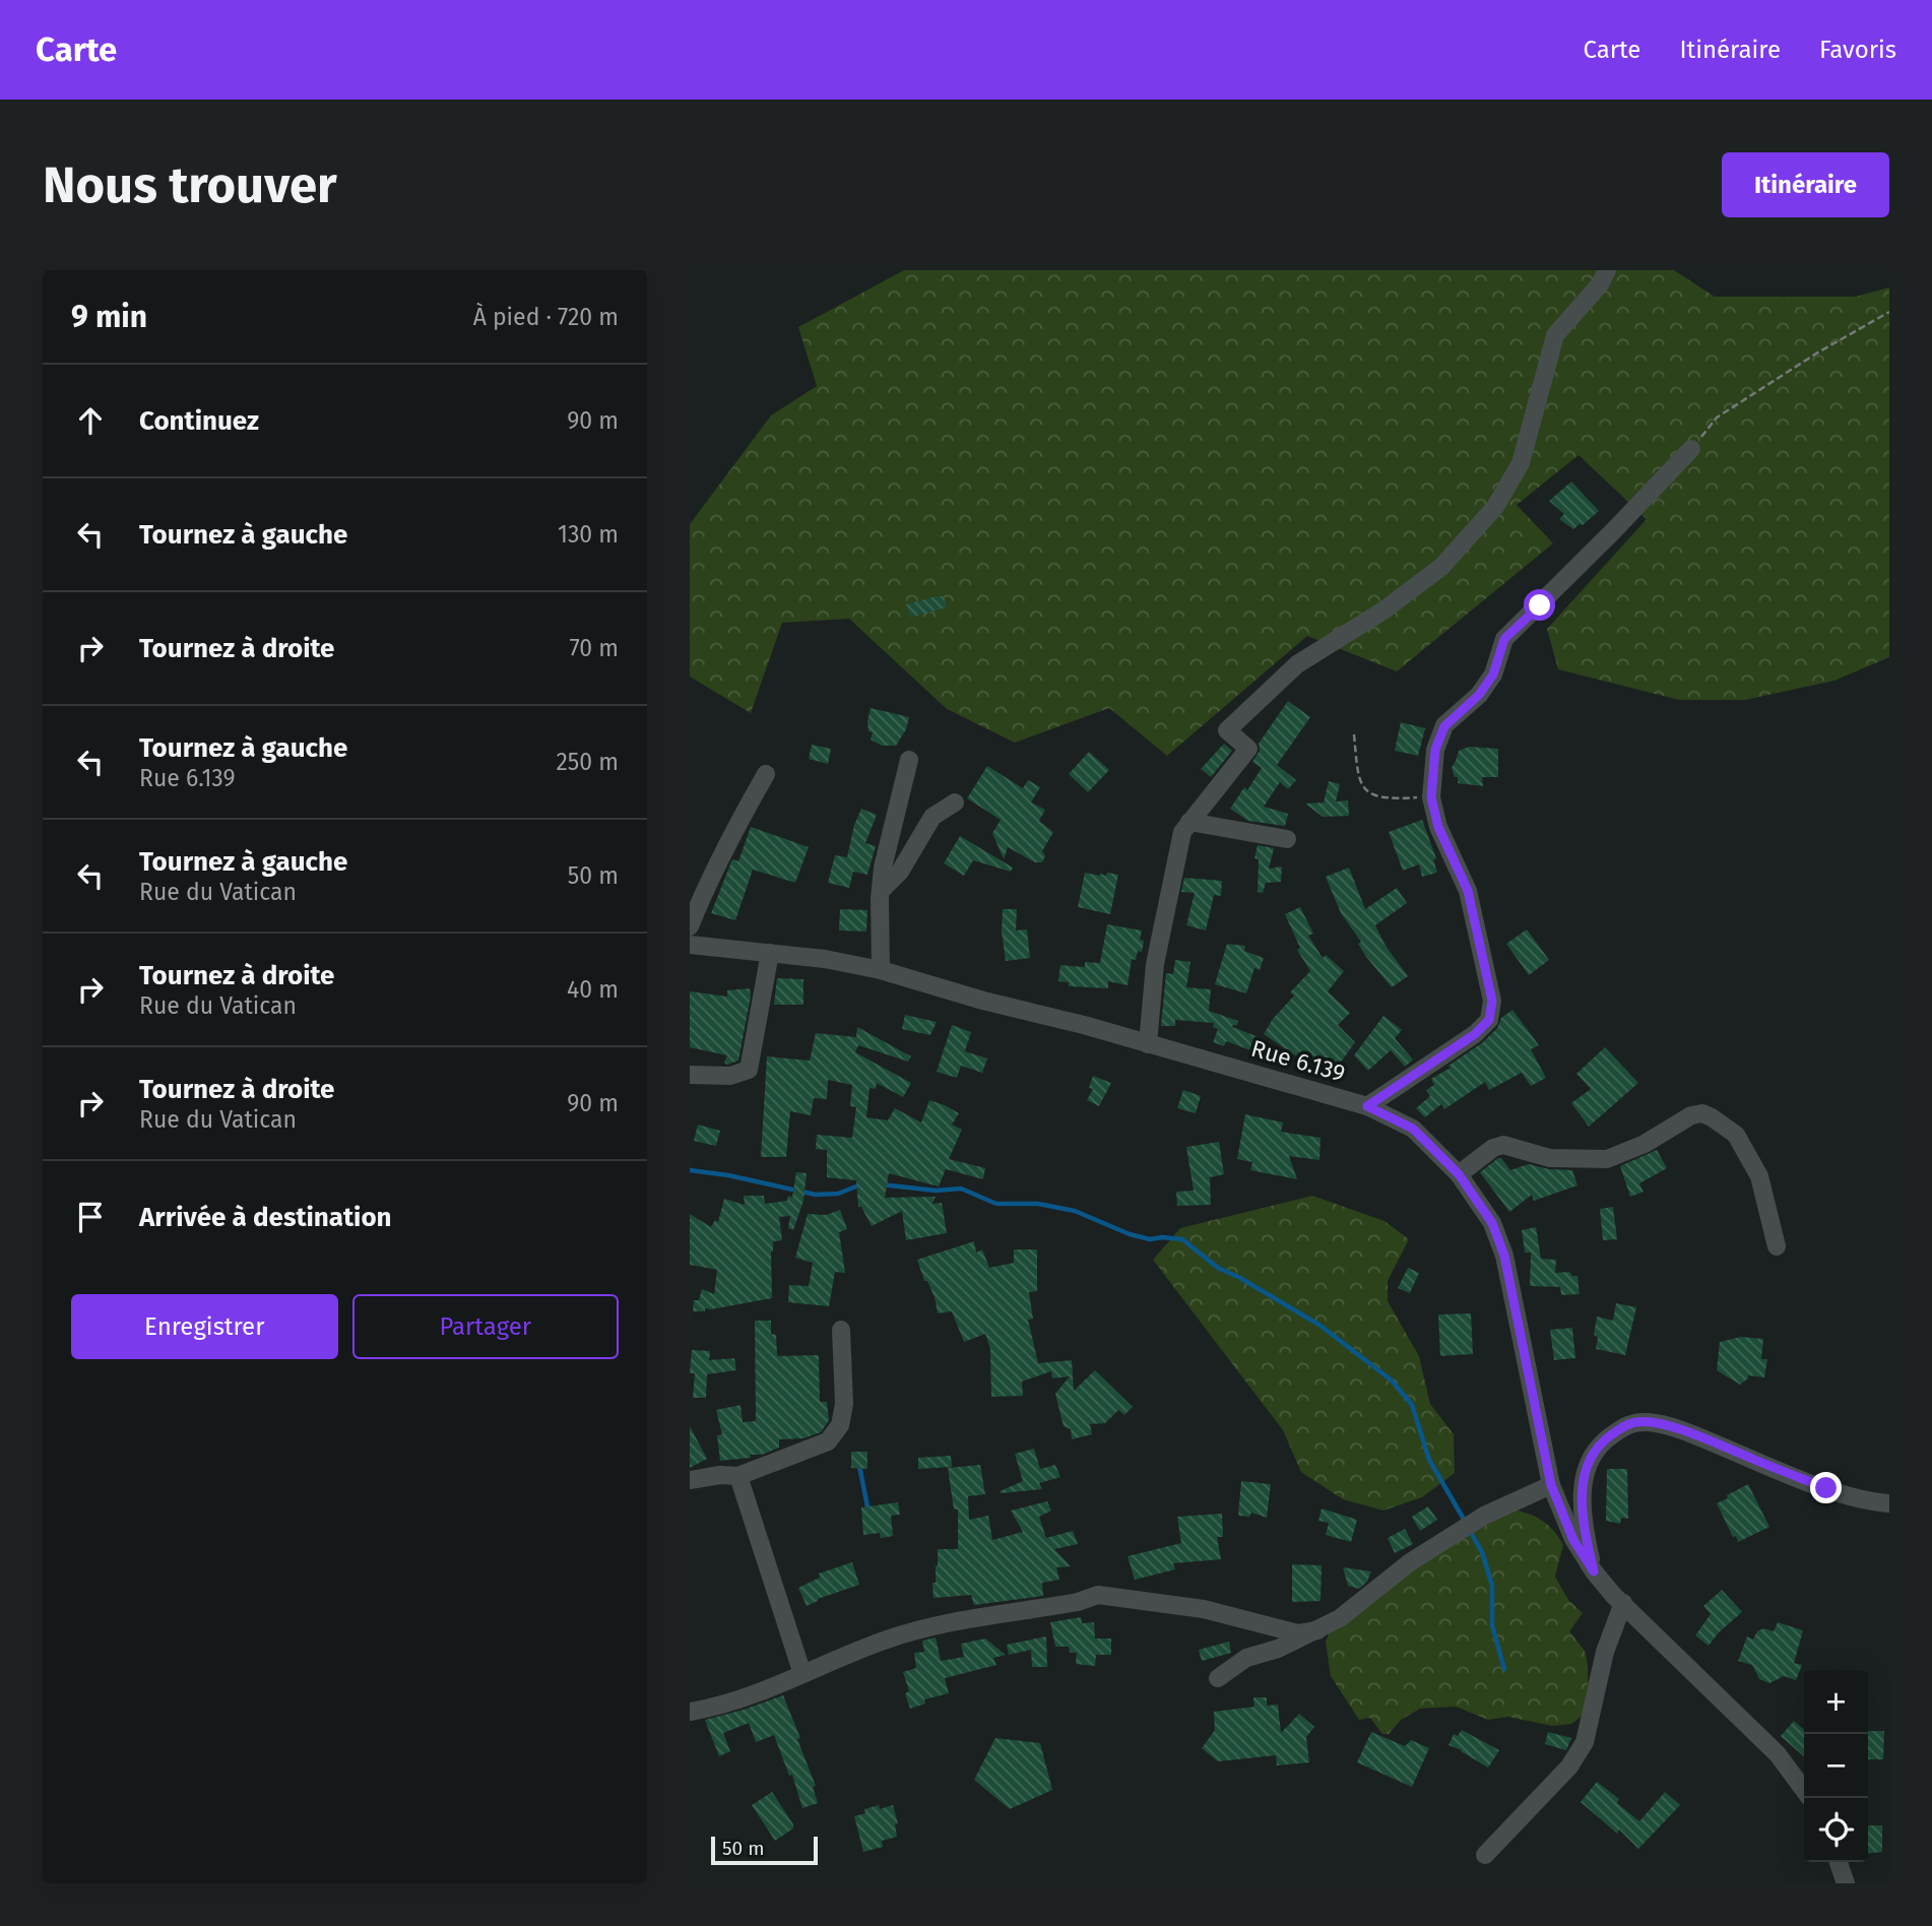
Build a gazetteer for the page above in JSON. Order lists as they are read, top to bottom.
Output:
{
  "streets": {
    "street": ["Rue 6.139"]
  },
  "scale_bar": "50 m",
  "page": {
    "header": "Carte",
    "nav": ["Carte", "Itinéraire", "Favoris"],
    "buttons": [
      "Itinéraire",
      ["Enregistrer", "Partager"]
    ],
    "title": "Nous trouver",
    "heading": ["9 min", "À pied · 720 m"],
    "list": [
      ["Continuez", "90 m"],
      ["Tournez à gauche", "130 m"],
      ["Tournez à droite", "70 m"],
      ["Tournez à gauche", "Rue 6.139", "250 m"],
      ["Tournez à gauche", "Rue du Vatican", "50 m"],
      ["Tournez à droite", "Rue du Vatican", "40 m"],
      ["Tournez à droite", "Rue du Vatican", "90 m"],
      "Arrivée à destination"
    ],
    "map_buttons": ["+", "−"],
    "scale": "50 m"
  }
}
